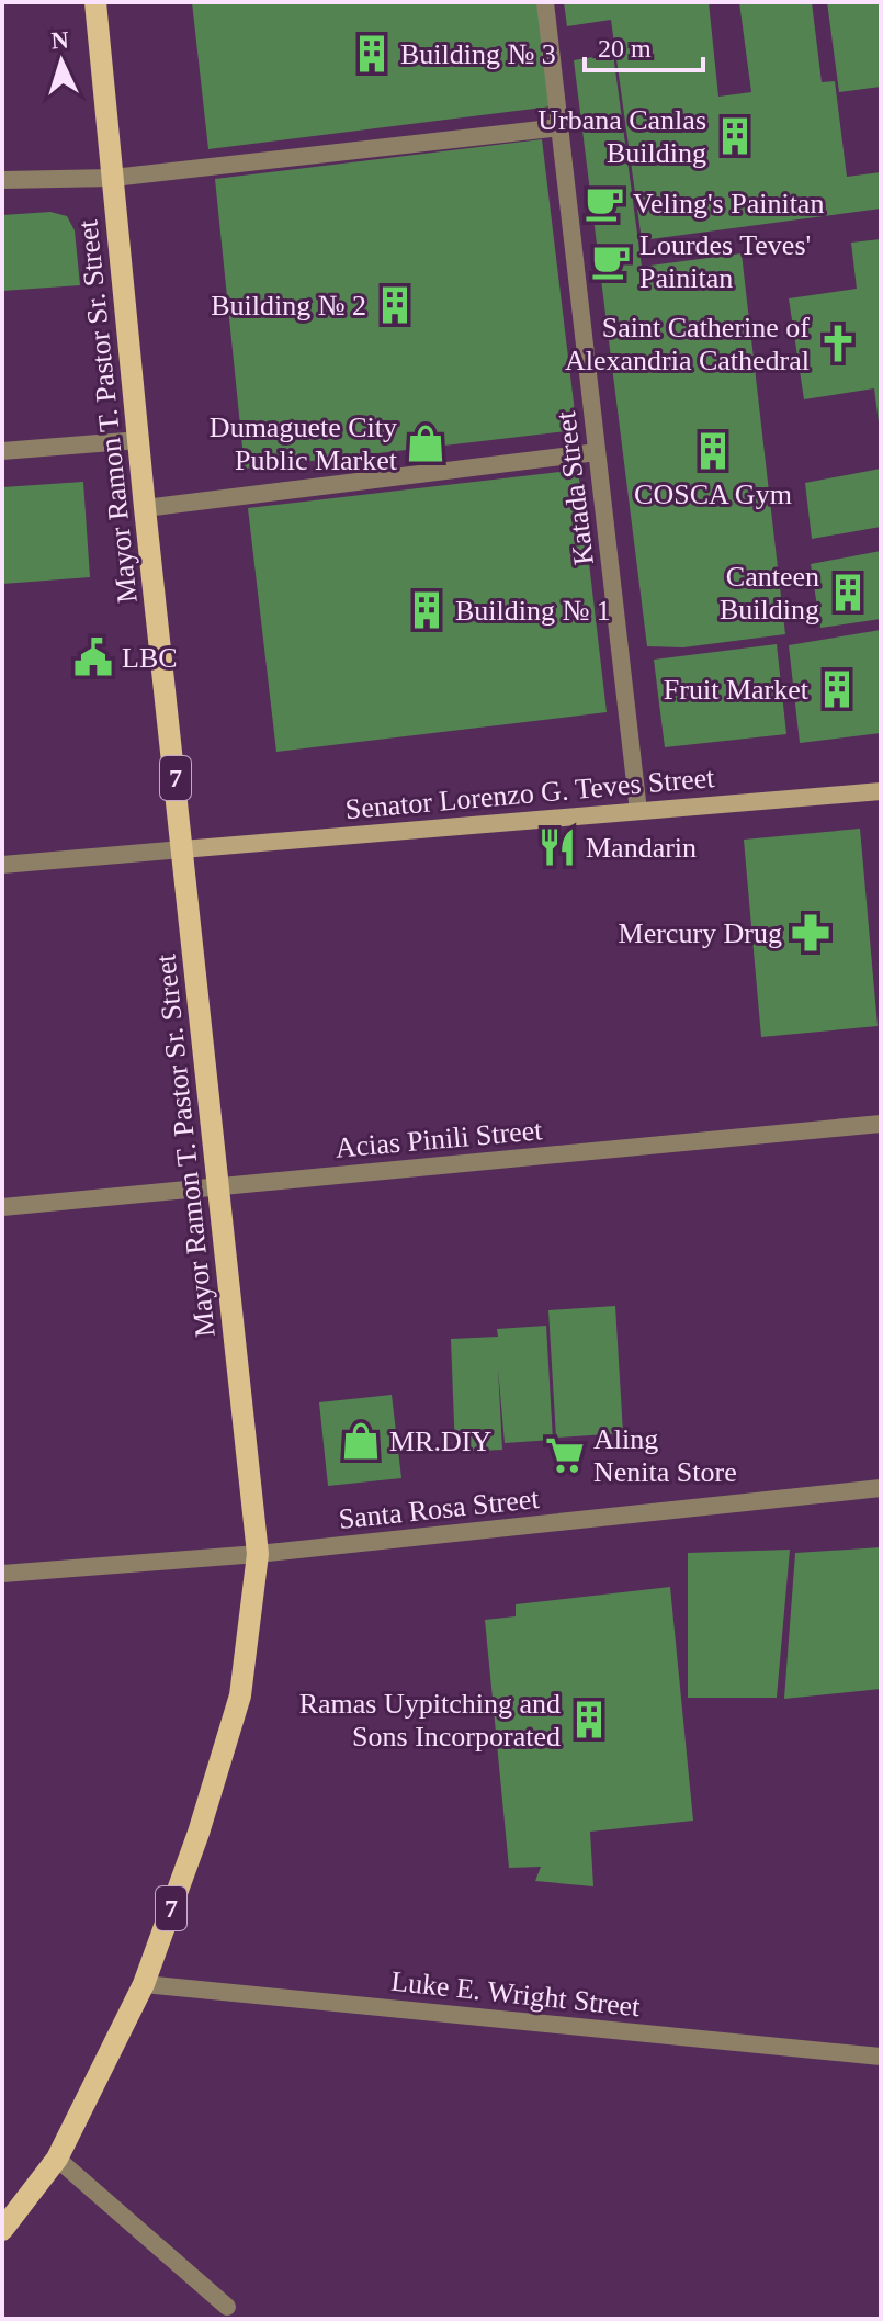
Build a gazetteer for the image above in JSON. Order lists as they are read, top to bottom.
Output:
{
  "streets": {
    "main road": ["Mayor Ramon T. Pastor Sr. Street", "7", "Senator Lorenzo G. Teves Street"],
    "street": [
      "Katada Street",
      "Acias Pinili Street",
      "Santa Rosa Street",
      "Luke E. Wright Street"
    ]
  },
  "crossings": [
    ["Mayor Ramon T. Pastor Sr. Street", "Senator Lorenzo G. Teves Street"],
    ["Mayor Ramon T. Pastor Sr. Street", "Acias Pinili Street"],
    ["Mayor Ramon T. Pastor Sr. Street", "Santa Rosa Street"],
    ["Mayor Ramon T. Pastor Sr. Street", "Luke E. Wright Street"],
    ["Katada Street", "Senator Lorenzo G. Teves Street"]
  ],
  "places": {
    "building": [
      "Building № 3",
      "Urbana Canlas Building",
      "Building № 2",
      "COSCA Gym",
      "Canteen Building",
      "Building № 1",
      "Fruit Market",
      "Ramas Uypitching and Sons Incorporated"
    ],
    "cafe": ["Veling's Painitan", "Lourdes Teves' Painitan"],
    "church": ["Saint Catherine of Alexandria Cathedral"],
    "shop": ["Dumaguete City Public Market", "MR.DIY"],
    "public building": ["LBC"],
    "restaurant": ["Mandarin"],
    "pharmacy": ["Mercury Drug"],
    "supermarket": ["Aling Nenita Store"]
  },
  "scale_bar": "20 m",
  "north": "top"
}
